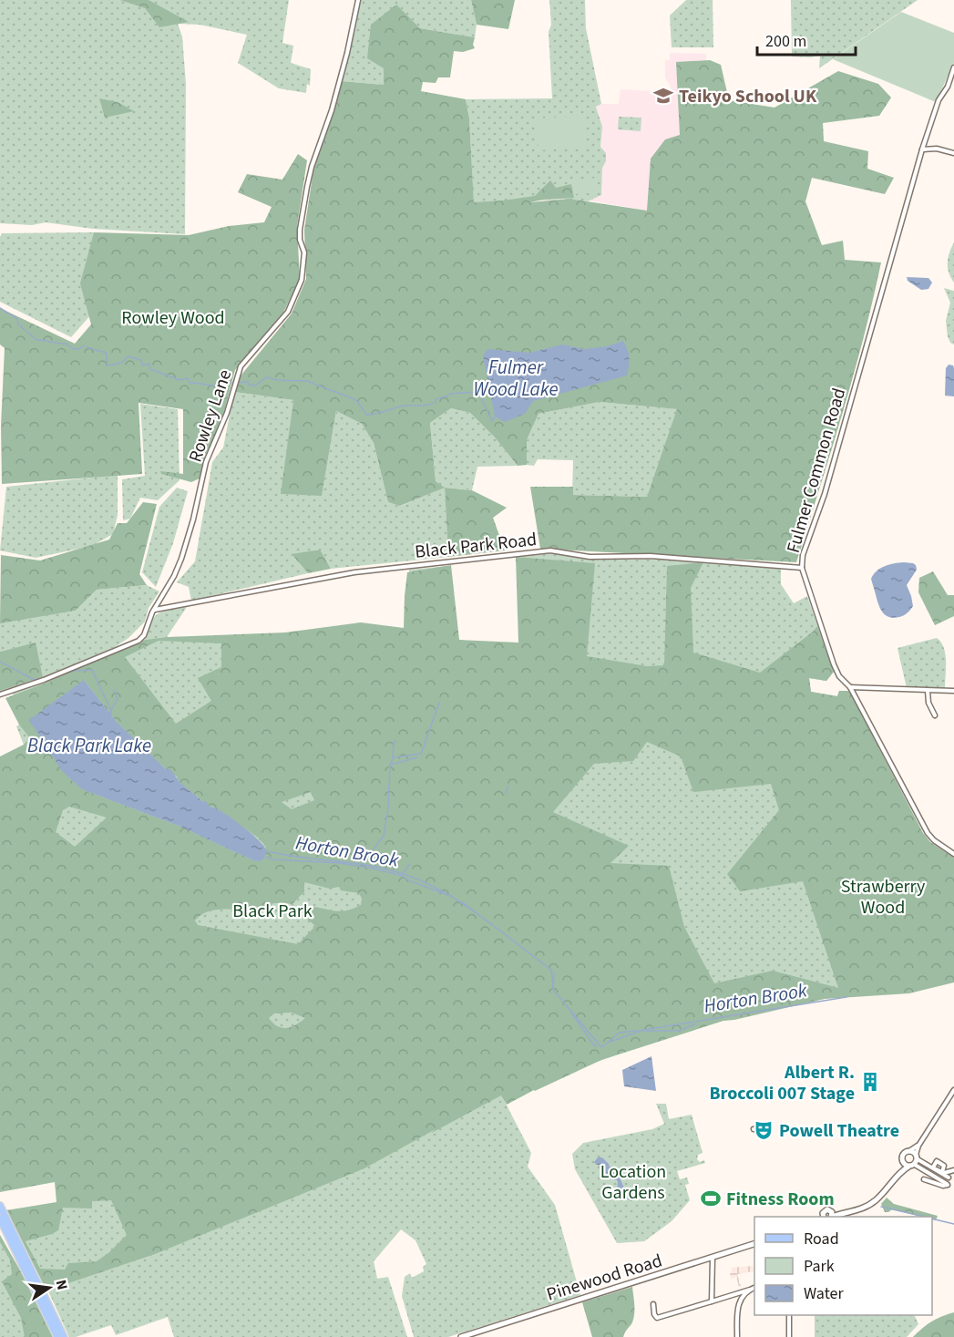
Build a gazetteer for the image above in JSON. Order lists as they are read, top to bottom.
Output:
{
  "streets": {
    "street": [
      "Rowley Lane",
      "Fulmer Common Road",
      "Black Park Road",
      "Pinewood Road"
    ]
  },
  "crossings": [
    ["Rowley Lane", "Black Park Road"],
    ["Fulmer Common Road", "Black Park Road"]
  ],
  "water": ["Fulmer Wood Lake", "Black Park Lake", "Horton Brook"],
  "parks": [
    "Rowley Wood",
    "Strawberry Wood",
    "Black Park",
    "Location Gardens"
  ],
  "places": {
    "school or university": ["Teikyo School UK"],
    "building": ["Albert R. Broccoli 007 Stage"],
    "theatre": ["Powell Theatre"],
    "sports": ["Fitness Room"]
  },
  "legend": ["Road", "Park", "Water"],
  "scale_bar": "200 m",
  "north": "right"
}
